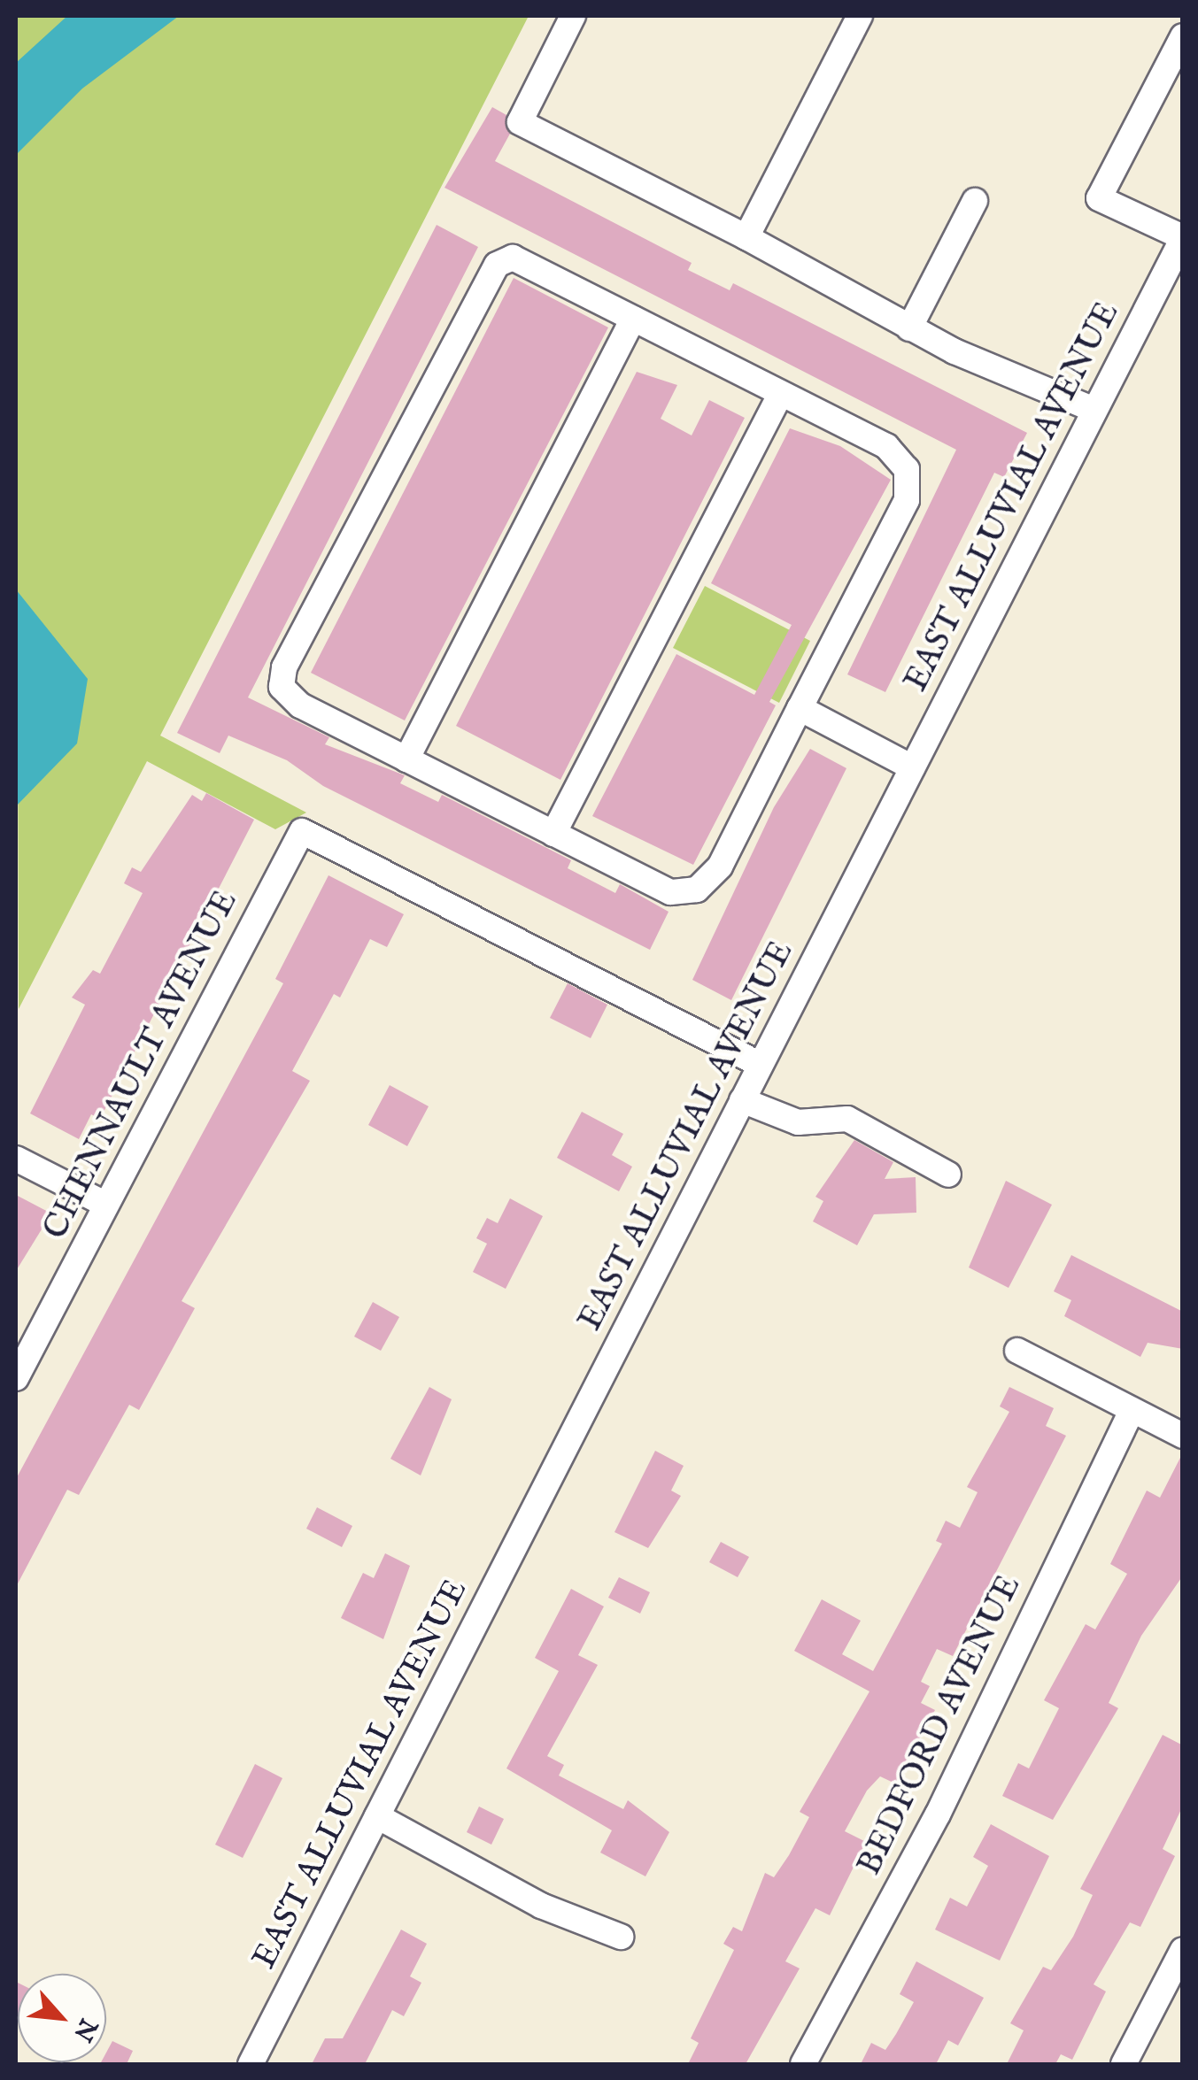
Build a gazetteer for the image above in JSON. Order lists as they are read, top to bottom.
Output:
{
  "streets": {
    "street": ["EAST ALLUVIAL AVENUE", "CHENNAULT AVENUE", "BEDFORD AVENUE"]
  },
  "crossings": [
    ["EAST ALLUVIAL AVENUE", "CHENNAULT AVENUE"]
  ],
  "north": "bottom right"
}
